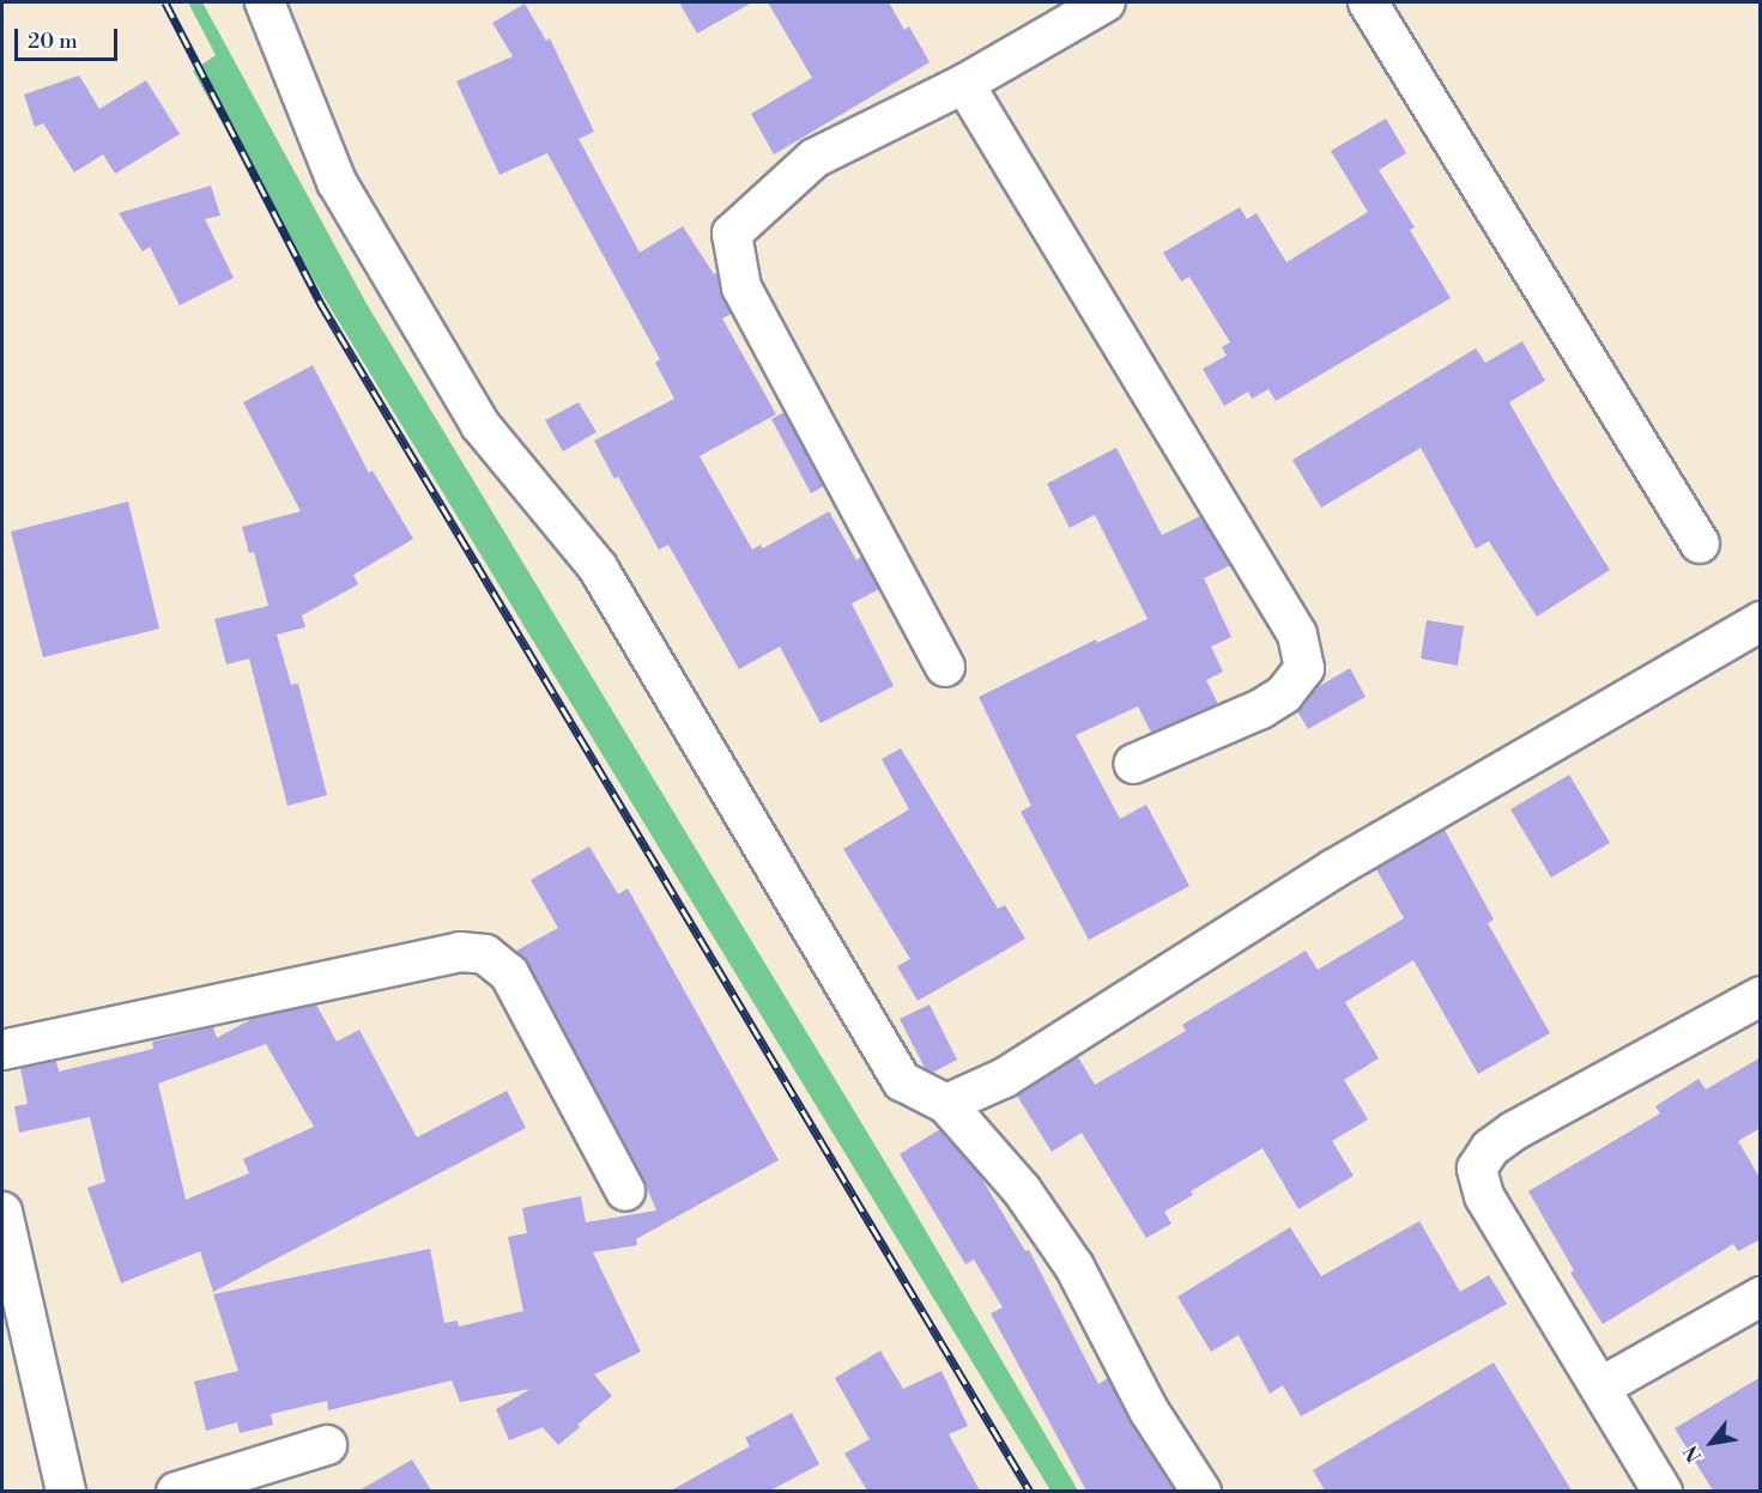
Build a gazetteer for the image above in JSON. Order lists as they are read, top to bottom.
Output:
{
  "scale_bar": "20 m",
  "north": "bottom left"
}
